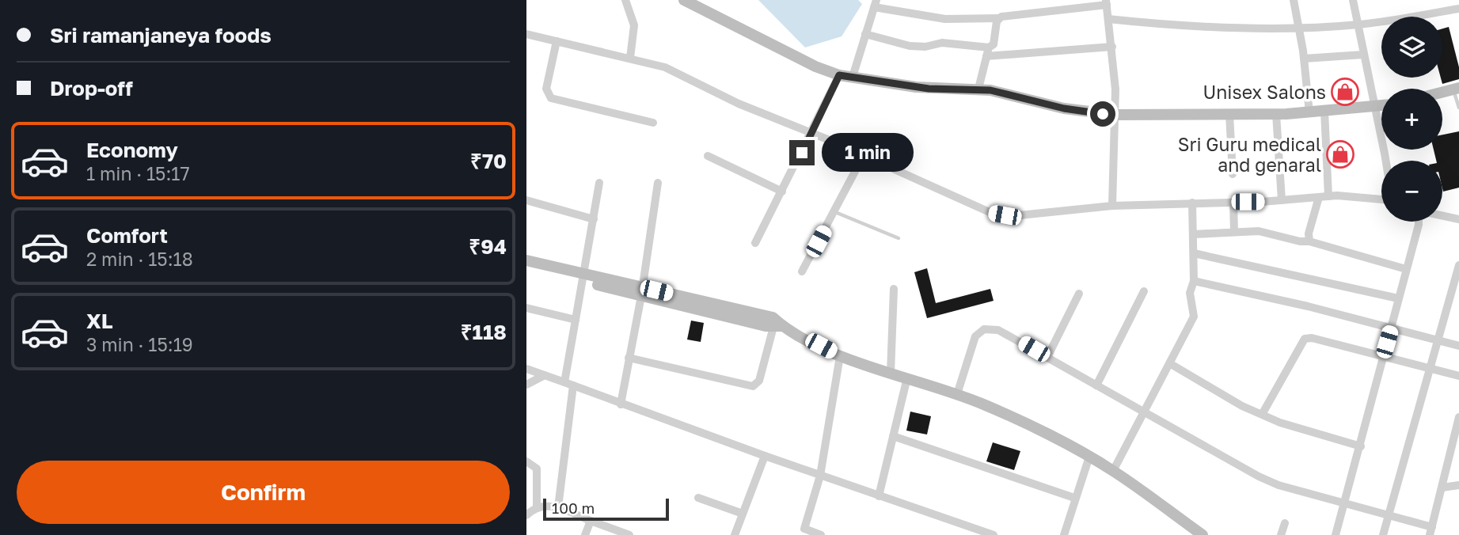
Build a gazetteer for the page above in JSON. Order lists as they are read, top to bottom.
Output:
{
  "places": {
    "shop": ["Unisex Salons", "Sri Guru medical and genaral"]
  },
  "scale_bar": "100 m",
  "page": {
    "banner": ["Sri ramanjaneya foods", "Drop-off"],
    "map_buttons": ["+", "−"],
    "list": [
      {
        "name": "Economy",
        "note": "1 min · 15:17",
        "value": "₹70"
      },
      {
        "name": "Comfort",
        "note": "2 min · 15:18",
        "value": "₹94"
      },
      {
        "name": "XL",
        "note": "3 min · 15:19",
        "value": "₹118"
      }
    ],
    "bubble": "1 min",
    "buttons": "Confirm",
    "scale": "100 m"
  }
}
